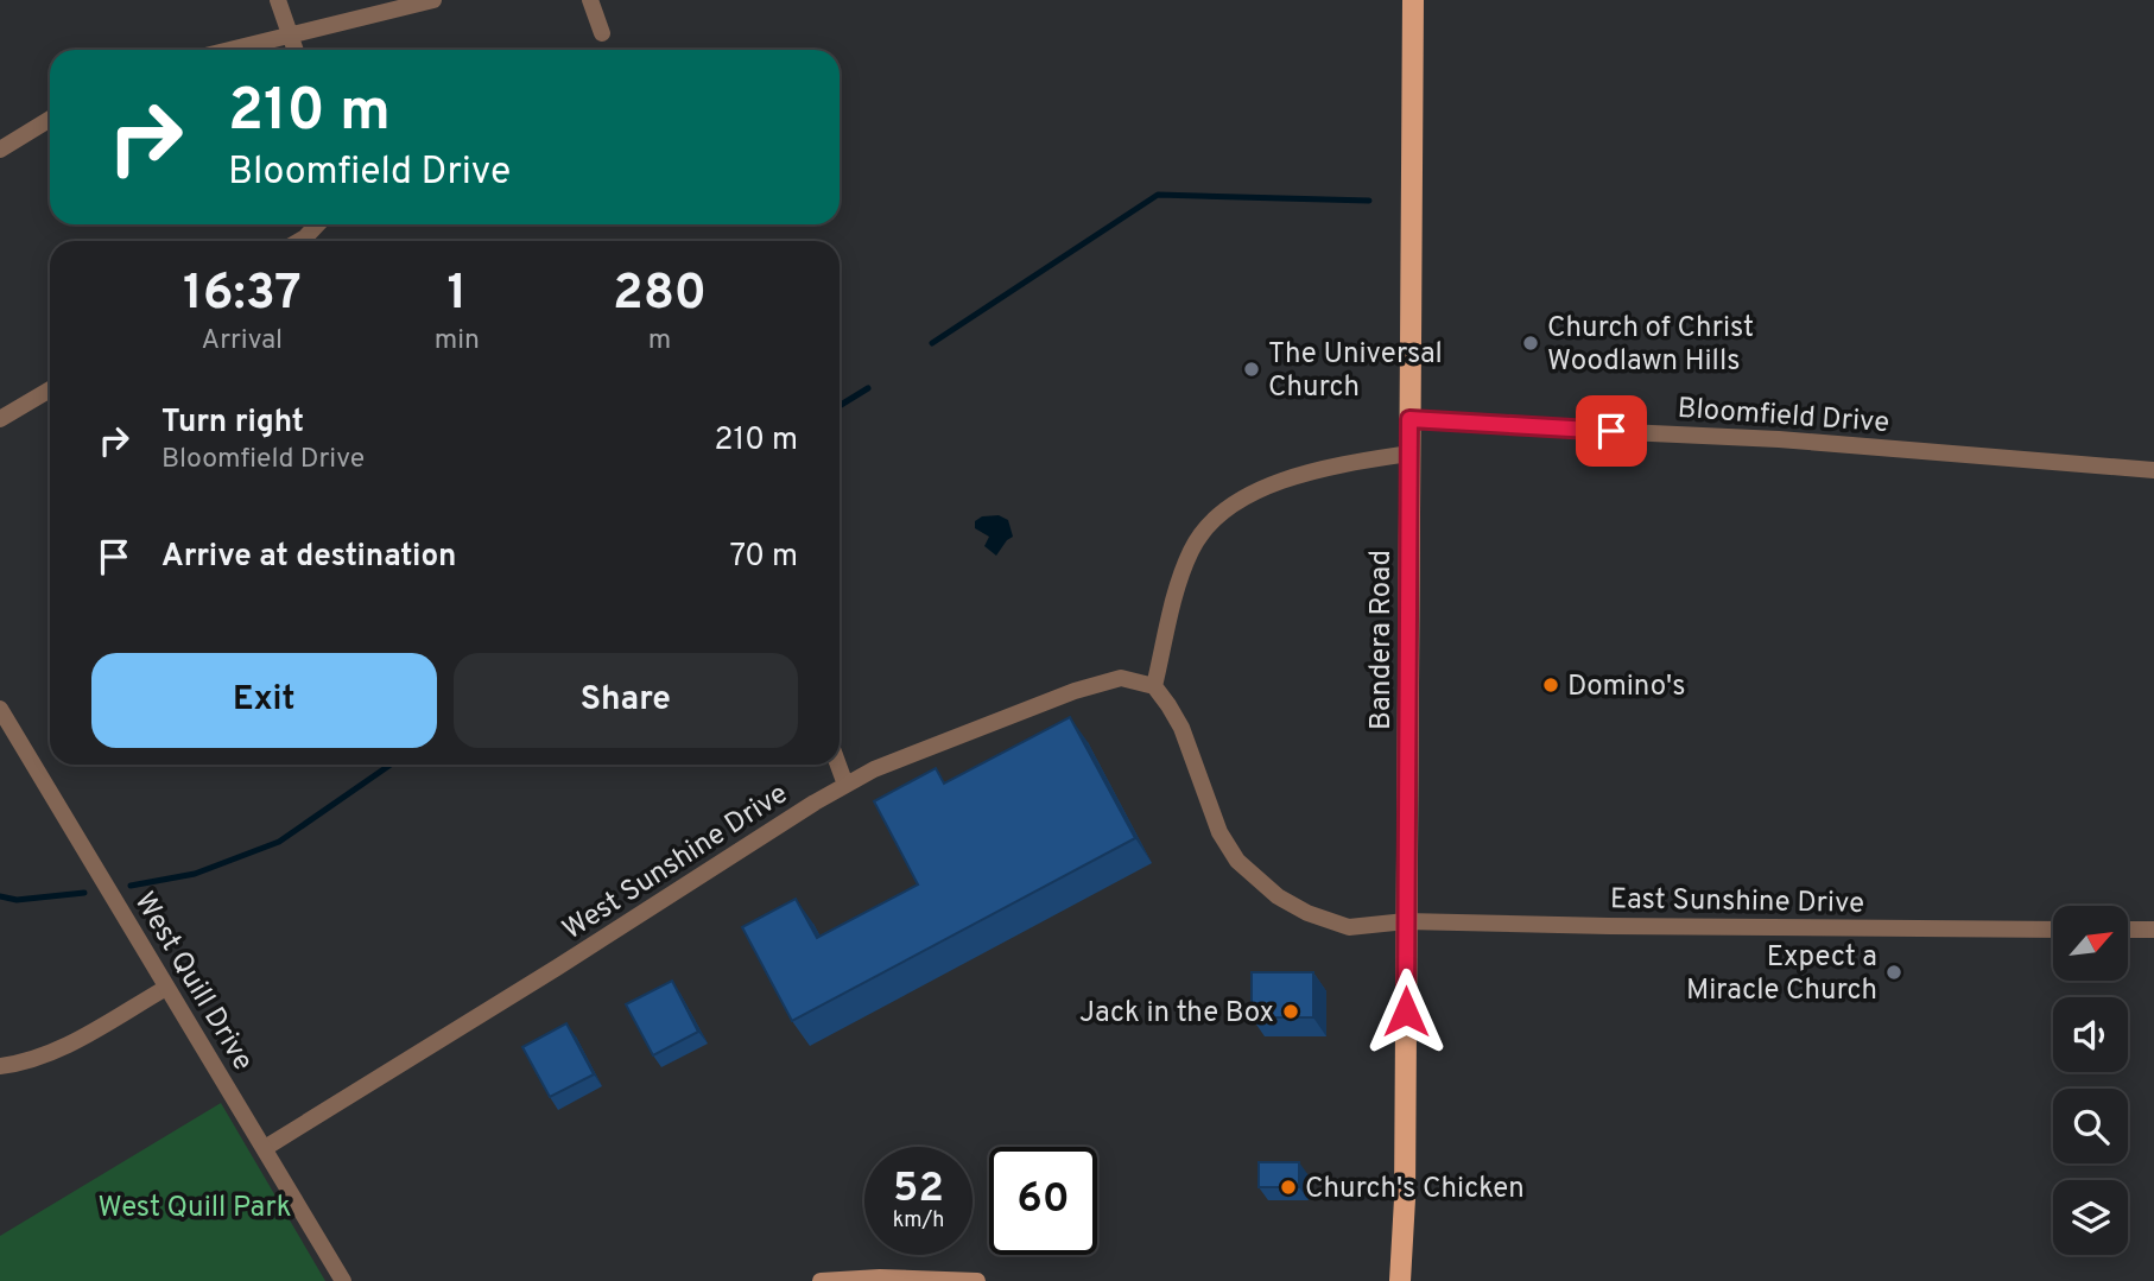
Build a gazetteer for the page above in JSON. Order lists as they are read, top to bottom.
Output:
{
  "streets": {
    "main road": ["Bandera Road"],
    "street": [
      "Bloomfield Drive",
      "West Sunshine Drive",
      "East Sunshine Drive",
      "West Quill Drive"
    ]
  },
  "crossings": [
    ["Bloomfield Drive", "Bandera Road"],
    ["Bandera Road", "East Sunshine Drive"],
    ["West Sunshine Drive", "West Quill Drive"]
  ],
  "parks": ["West Quill Park"],
  "places": [
    "Church of Christ Woodlawn Hills",
    "The Universal Church",
    "Domino's",
    "Expect a Miracle Church",
    "Jack in the Box",
    "Church's Chicken"
  ],
  "north": "top right",
  "page": {
    "turn": ["210 m", "Bloomfield Drive"],
    "eta": [
      "16:37",
      "Arrival",
      "1",
      "min",
      "280",
      "m"
    ],
    "list": [
      {
        "name": "Turn right",
        "note": "Bloomfield Drive",
        "value": "210 m"
      },
      {
        "name": "Arrive at destination",
        "value": "70 m"
      }
    ],
    "buttons": ["Exit", "Share"],
    "speed": "52 km/h",
    "limit": "60"
  }
}
